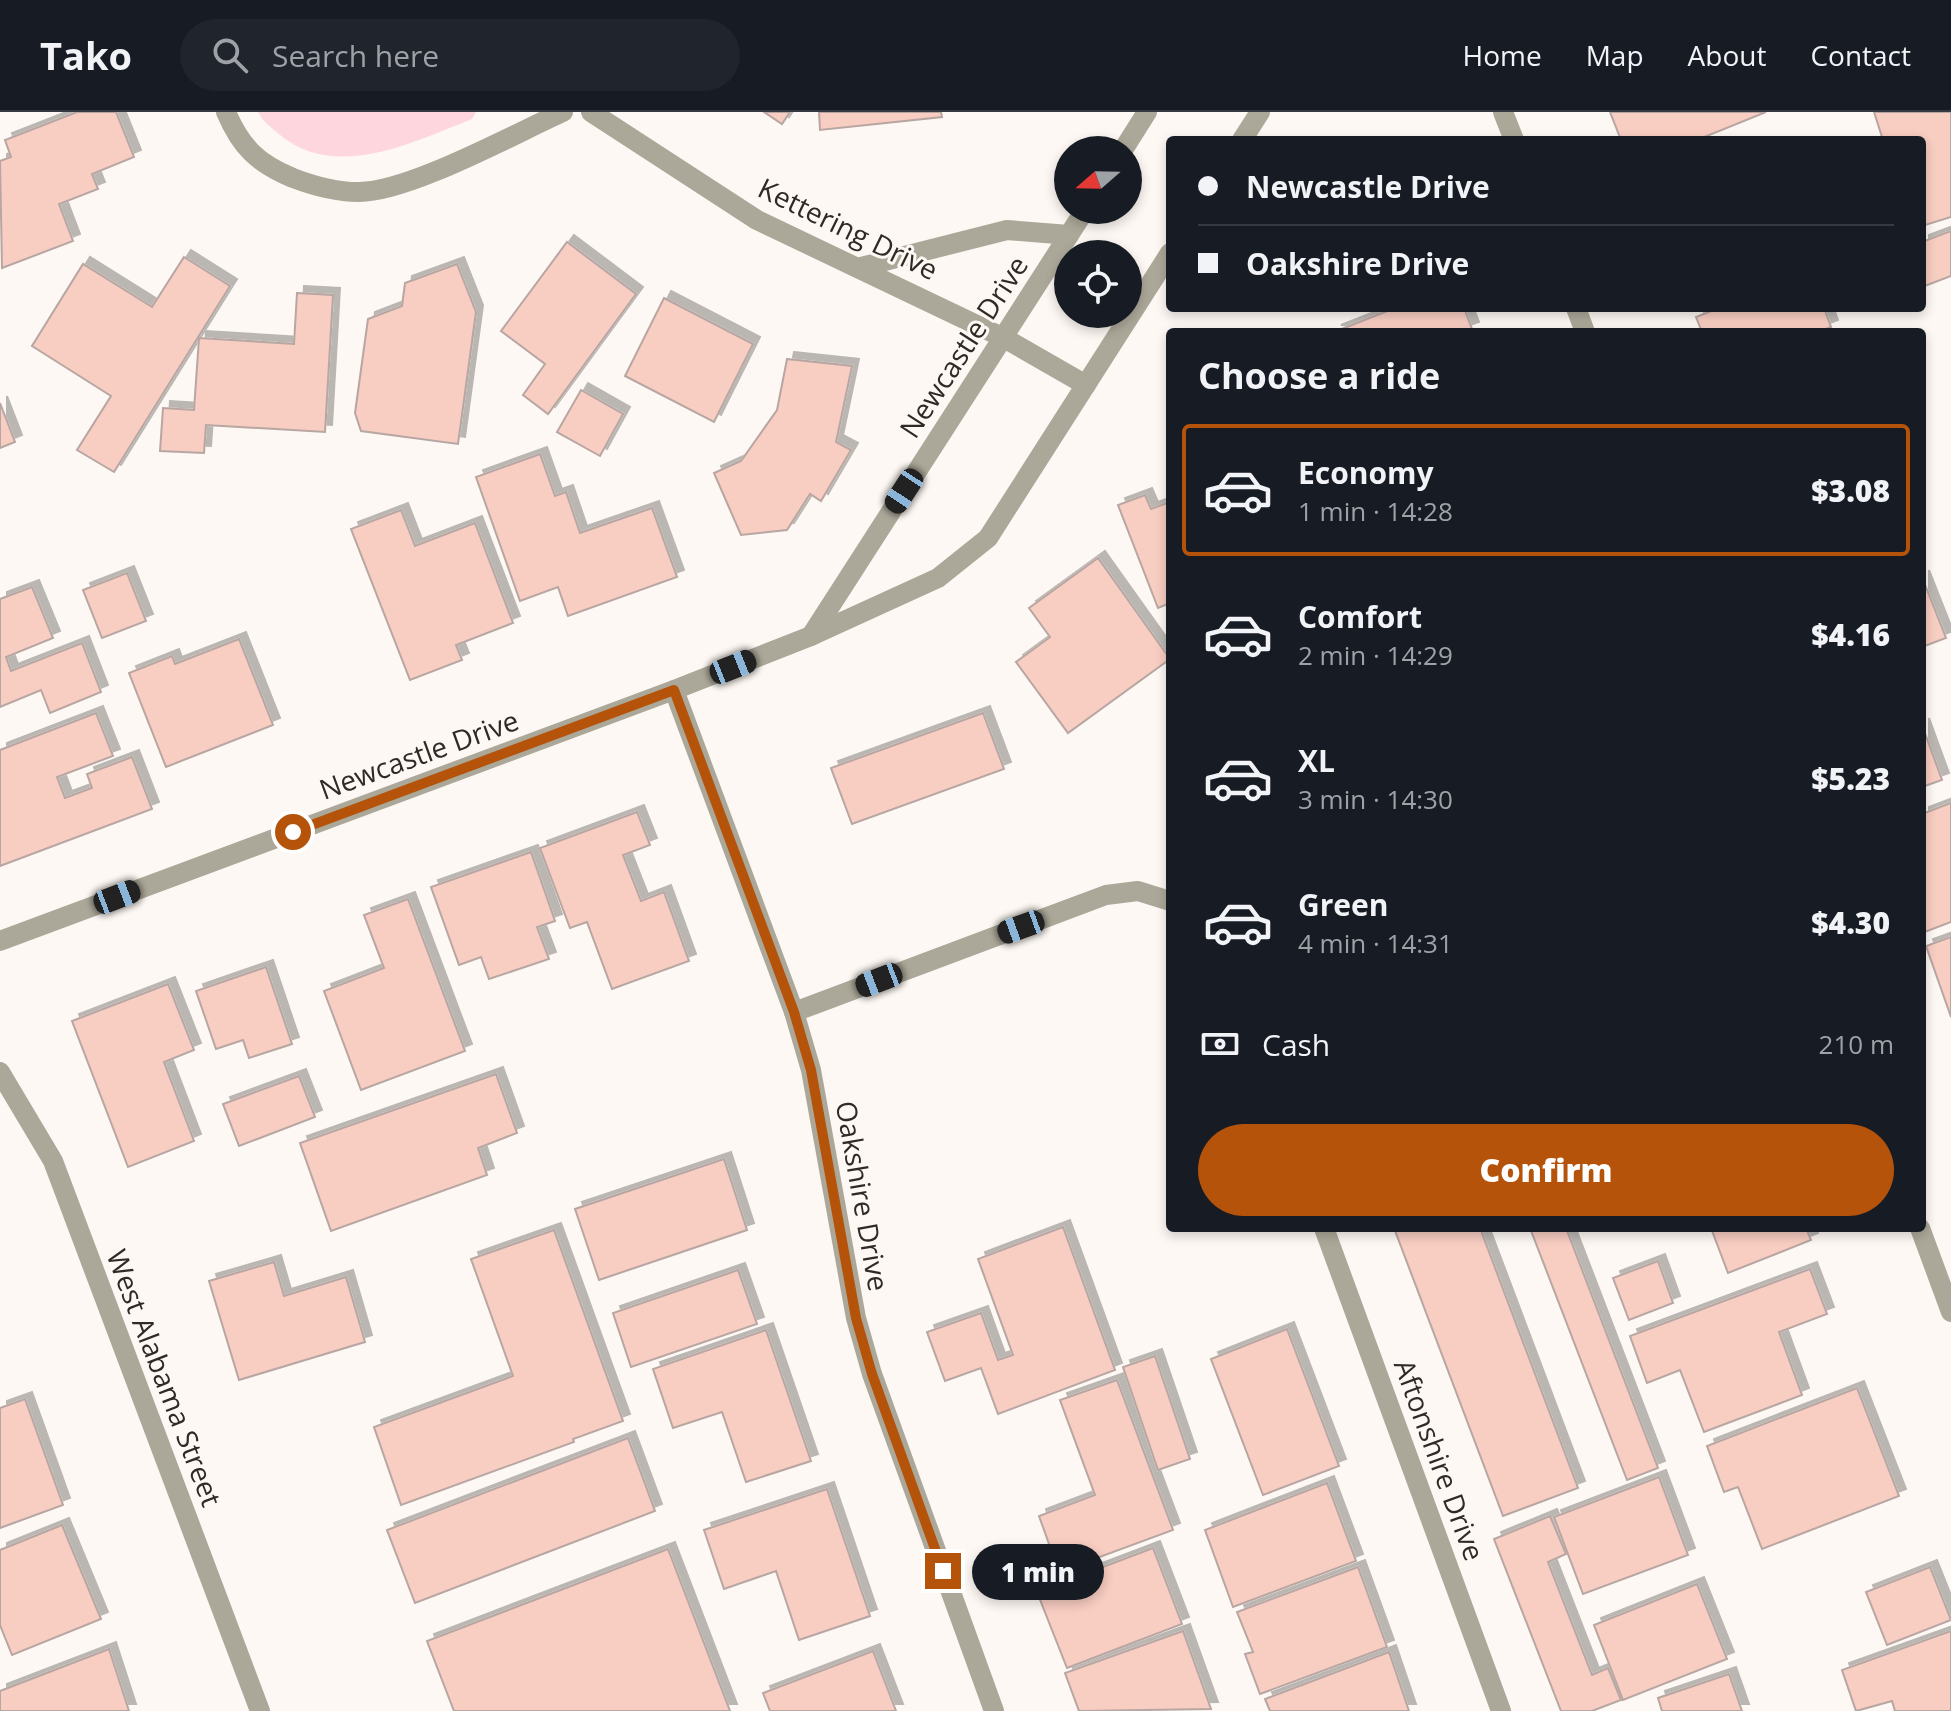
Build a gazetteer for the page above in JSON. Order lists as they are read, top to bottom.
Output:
{
  "streets": {
    "street": [
      "Kettering Drive",
      "Newcastle Drive",
      "Oakshire Drive",
      "West Alabama Street",
      "Aftonshire Drive"
    ]
  },
  "crossings": [
    ["Kettering Drive", "Newcastle Drive"],
    ["Newcastle Drive", "Oakshire Drive"]
  ],
  "north": "left",
  "page": {
    "header": "Tako",
    "search": "Search here",
    "nav": [
      "Home",
      "Map",
      "About",
      "Contact"
    ],
    "banner": ["Newcastle Drive", "Oakshire Drive"],
    "heading": "Choose a ride",
    "list": [
      {
        "name": "Economy",
        "note": "1 min · 14:28",
        "value": "$3.08"
      },
      {
        "name": "Comfort",
        "note": "2 min · 14:29",
        "value": "$4.16"
      },
      {
        "name": "XL",
        "note": "3 min · 14:30",
        "value": "$5.23"
      },
      {
        "name": "Green",
        "note": "4 min · 14:31",
        "value": "$4.30"
      }
    ],
    "pay": ["Cash", "210 m"],
    "buttons": "Confirm",
    "bubble": "1 min"
  }
}
